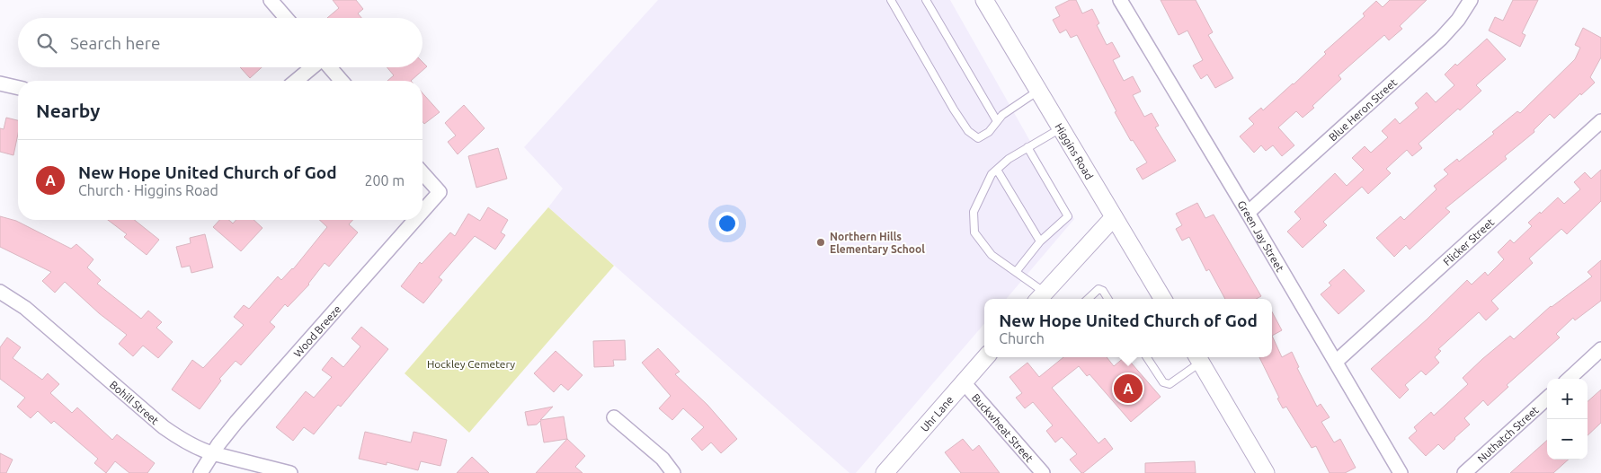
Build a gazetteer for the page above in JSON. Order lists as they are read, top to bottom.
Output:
{
  "streets": {
    "street": [
      "Blue Heron Street",
      "Higgins Road",
      "Green Jay Street",
      "Flicker Street",
      "Wood Breeze",
      "Bohill Street",
      "Uhr Lane",
      "Buckwheat Street",
      "Nuthatch Street"
    ]
  },
  "crossings": [
    ["Blue Heron Street", "Green Jay Street"],
    ["Green Jay Street", "Flicker Street"],
    ["Wood Breeze", "Bohill Street"],
    ["Uhr Lane", "Buckwheat Street"]
  ],
  "parks": ["Hockley Cemetery"],
  "places": ["Northern Hills Elementary School"],
  "page": {
    "search": "Search here",
    "heading": "Nearby",
    "list": [
      {
        "mark": "A",
        "name": "New Hope United Church of God",
        "note": "Church · Higgins Road",
        "value": "200 m"
      }
    ],
    "popup": ["New Hope United Church of God", "Church"],
    "pins": "A",
    "map_buttons": ["+", "−"]
  }
}
